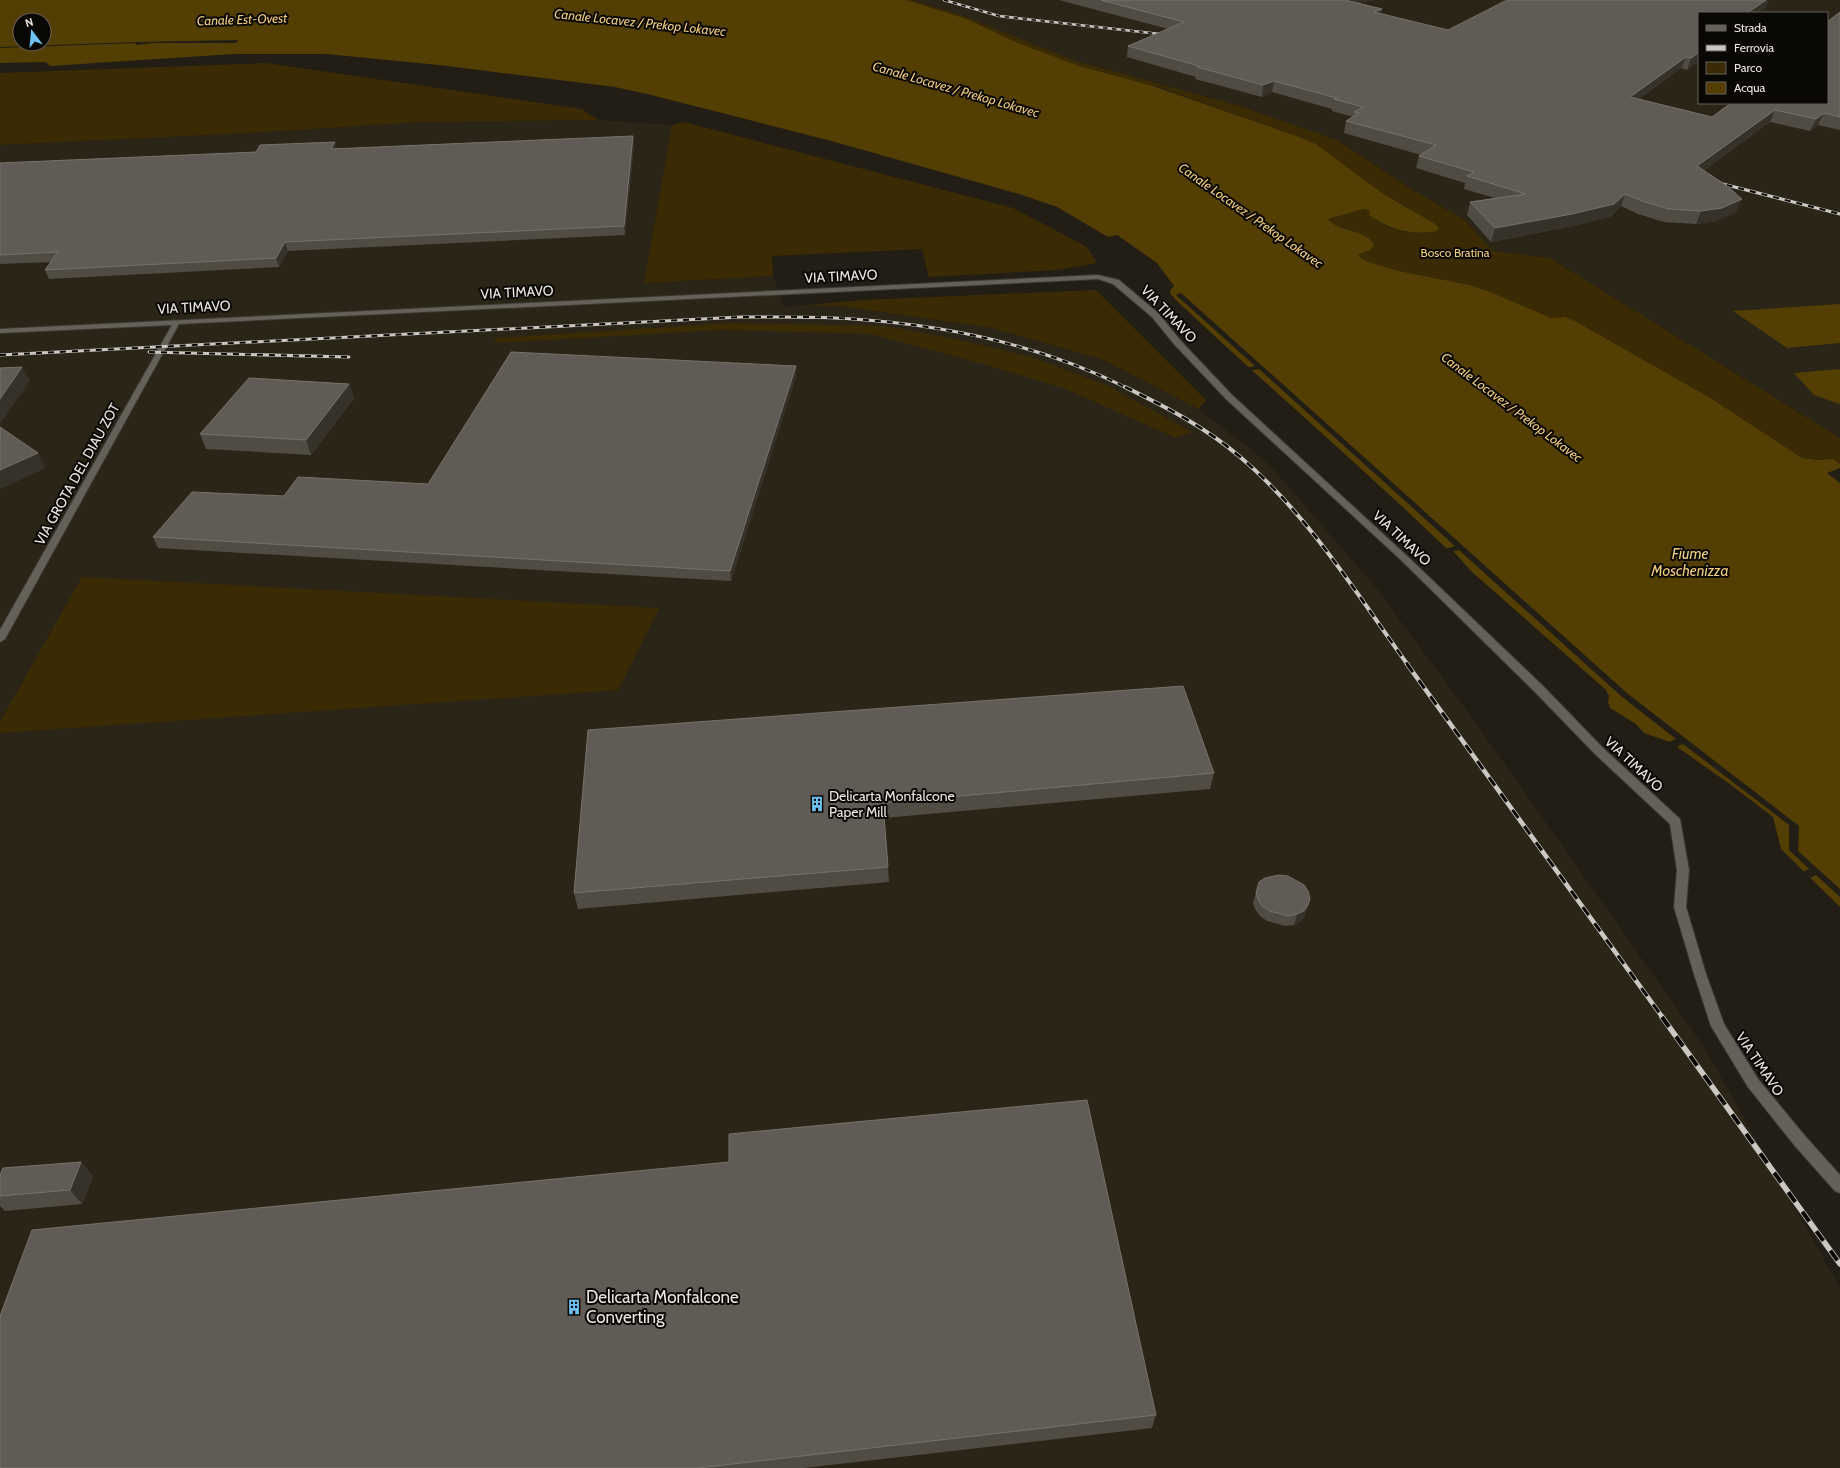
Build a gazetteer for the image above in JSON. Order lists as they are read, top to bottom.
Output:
{
  "streets": {
    "street": ["VIA TIMAVO", "VIA GROTA DEL DIAU ZOT"]
  },
  "crossings": [
    ["VIA TIMAVO", "VIA GROTA DEL DIAU ZOT"]
  ],
  "water": ["Canale Est-Ovest", "Canale Locavez / Prekop Lokavec", "Fiume Moschenizza"],
  "parks": ["Bosco Bratina"],
  "places": {
    "building": ["Delicarta Monfalcone Paper Mill", "Delicarta Monfalcone Converting"]
  },
  "legend": [
    "Strada",
    "Ferrovia",
    "Parco",
    "Acqua"
  ],
  "north": "top"
}
